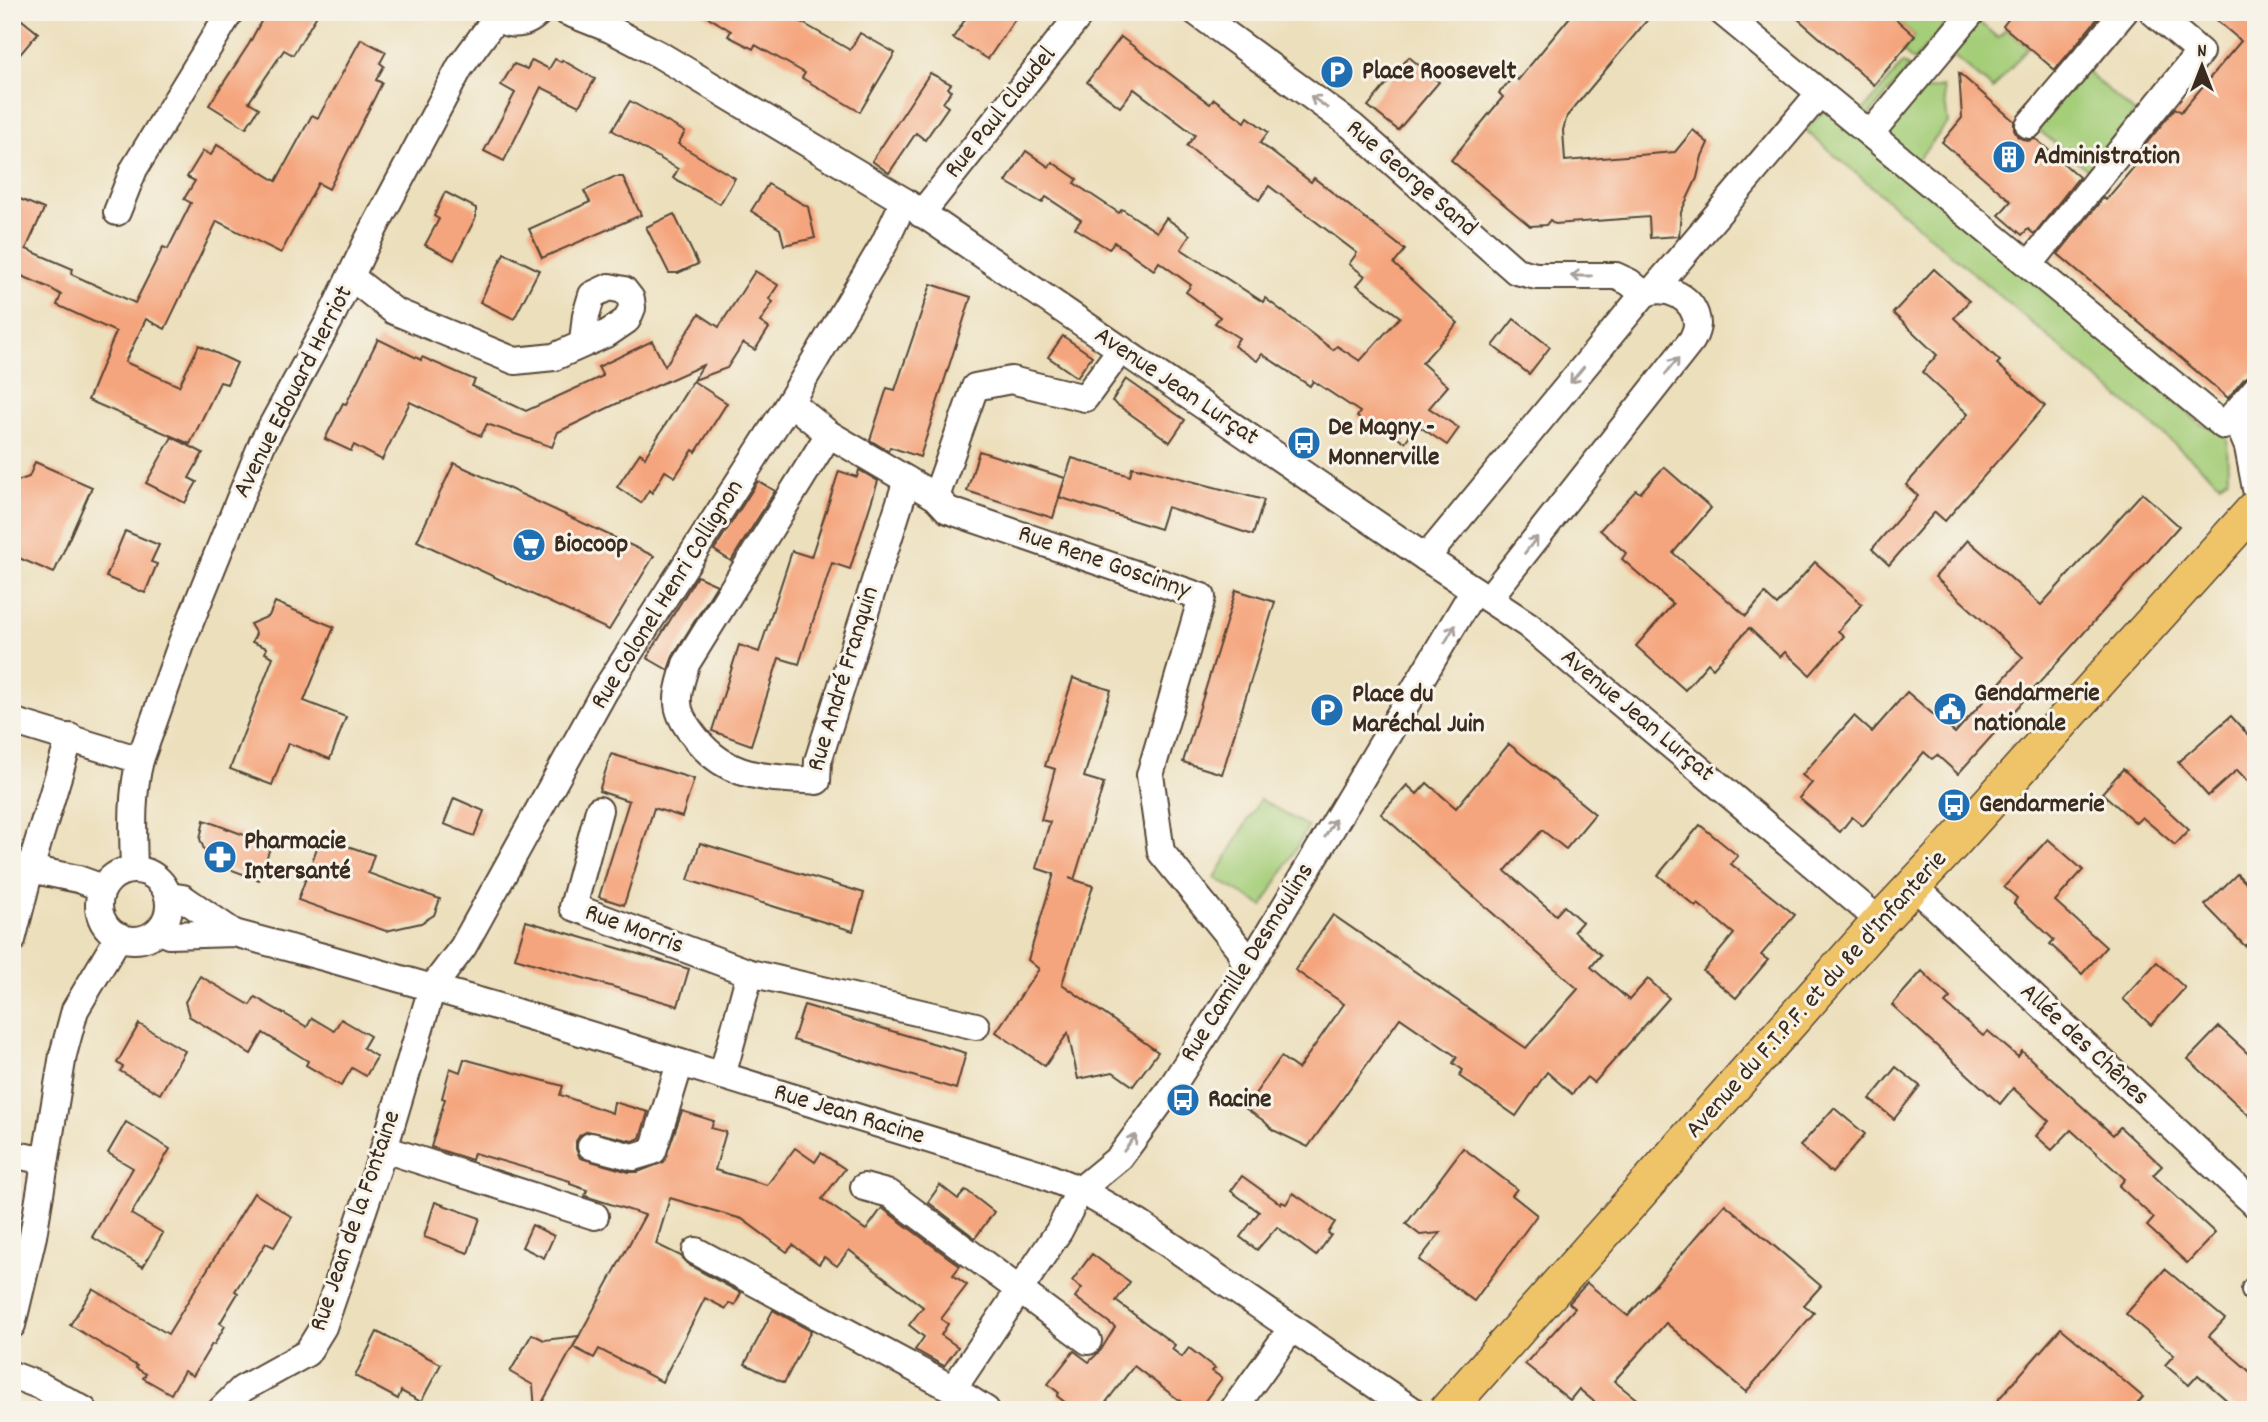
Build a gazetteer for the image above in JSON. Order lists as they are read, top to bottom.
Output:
{
  "streets": {
    "main road": ["Avenue du F.T.P.F. et du 8e d'Infanterie"],
    "street": [
      "Rue Paul Claudel",
      "Rue George Sand",
      "Avenue Jean Lurçat",
      "Avenue Edouard Herriot",
      "Rue Rene Goscinny",
      "Rue Colonel Henri Collignon",
      "Rue André Franquin",
      "Rue Morris",
      "Rue Camille Desmoulins",
      "Allée des Chênes",
      "Rue Jean Racine",
      "Rue Jean de la Fontaine"
    ]
  },
  "crossings": [
    ["Rue Paul Claudel", "Avenue Jean Lurçat"],
    ["Rue Paul Claudel", "Rue Colonel Henri Collignon"],
    ["Avenue Jean Lurçat", "Rue Colonel Henri Collignon"],
    ["Avenue Jean Lurçat", "Rue Camille Desmoulins"],
    ["Avenue Jean Lurçat", "Avenue du F.T.P.F. et du 8e d'Infanterie"],
    ["Avenue Edouard Herriot", "Rue Jean Racine"],
    ["Rue Rene Goscinny", "Rue Camille Desmoulins"],
    ["Rue Colonel Henri Collignon", "Rue Jean Racine"],
    ["Rue Colonel Henri Collignon", "Rue Jean de la Fontaine"],
    ["Rue Camille Desmoulins", "Rue Jean Racine"],
    ["Avenue du F.T.P.F. et du 8e d'Infanterie", "Allée des Chênes"],
    ["Rue Jean Racine", "Rue Jean de la Fontaine"]
  ],
  "one_way": ["Rue George Sand", "Rue Camille Desmoulins"],
  "places": {
    "parking": ["Place Roosevelt", "Place du Maréchal Juin"],
    "building": ["Administration"],
    "bus stop": ["De Magny - Monnerville", "Gendarmerie", "Racine"],
    "supermarket": ["Biocoop"],
    "public building": ["Gendarmerie nationale"],
    "pharmacy": ["Pharmacie Intersanté"]
  },
  "north": "top"
}
